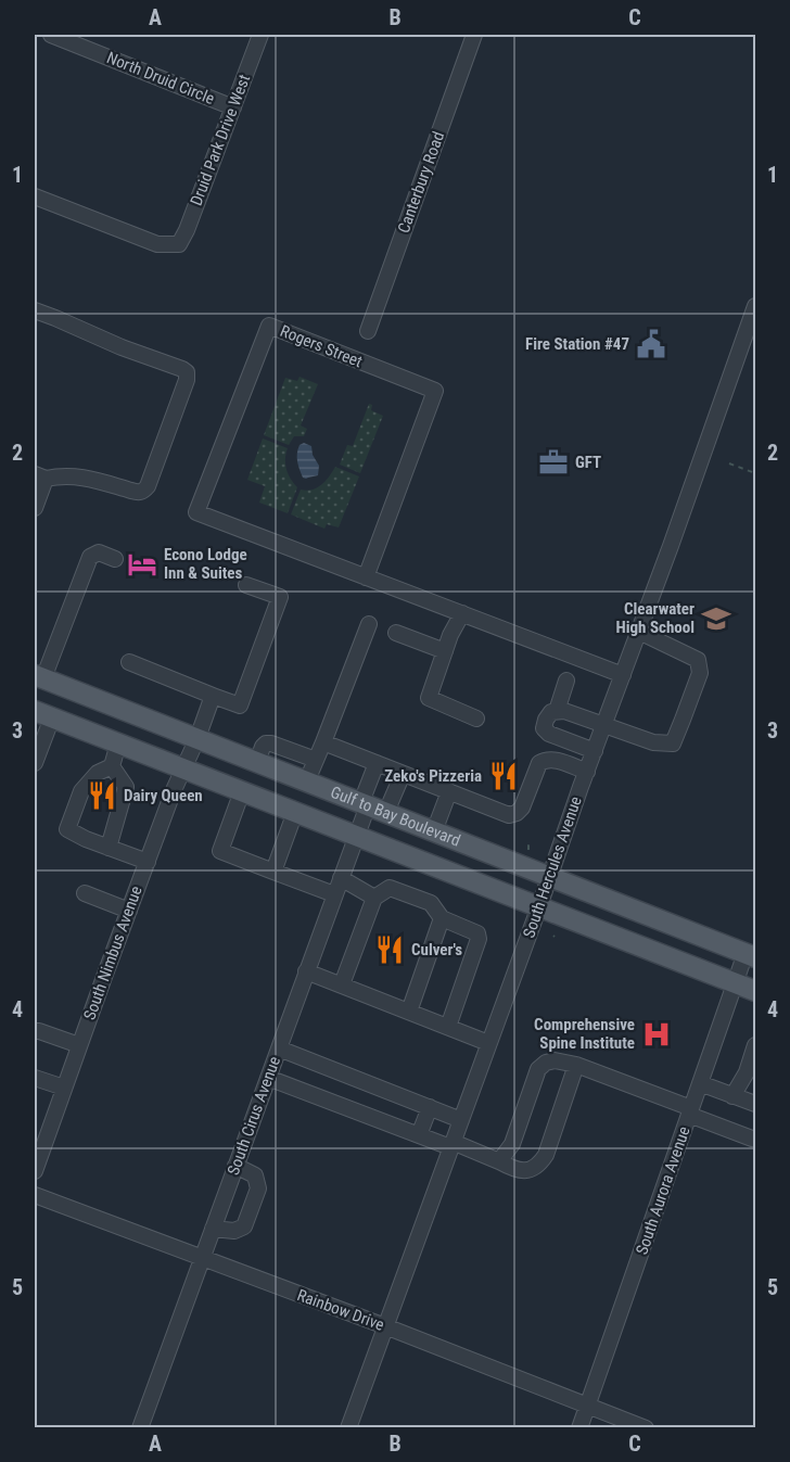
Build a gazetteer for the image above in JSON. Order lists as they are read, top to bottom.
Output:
{
  "streets": {
    "main road": ["Gulf to Bay Boulevard"],
    "street": [
      "North Druid Circle",
      "Druid Park Drive West",
      "Canterbury Road",
      "Rogers Street",
      "South Hercules Avenue",
      "South Nimbus Avenue",
      "South Cirus Avenue",
      "South Aurora Avenue",
      "Rainbow Drive"
    ]
  },
  "crossings": [
    ["North Druid Circle", "Druid Park Drive West"],
    ["Rogers Street", "South Hercules Avenue"],
    ["Gulf to Bay Boulevard", "South Hercules Avenue"],
    ["Gulf to Bay Boulevard", "South Nimbus Avenue"],
    ["Gulf to Bay Boulevard", "South Cirus Avenue"],
    ["Gulf to Bay Boulevard", "South Aurora Avenue"],
    ["South Hercules Avenue", "Rainbow Drive"],
    ["South Cirus Avenue", "Rainbow Drive"],
    ["South Aurora Avenue", "Rainbow Drive"]
  ],
  "places": {
    "public building": ["Fire Station #47"],
    "office": ["GFT"],
    "hotel": ["Econo Lodge Inn & Suites"],
    "school or university": ["Clearwater High School"],
    "restaurant": ["Zeko's Pizzeria", "Dairy Queen", "Culver's"],
    "hospital": ["Comprehensive Spine Institute"]
  },
  "grid": {
    "columns": ["A", "B", "C"],
    "rows": [
      "1",
      "2",
      "3",
      "4",
      "5"
    ]
  }
}
